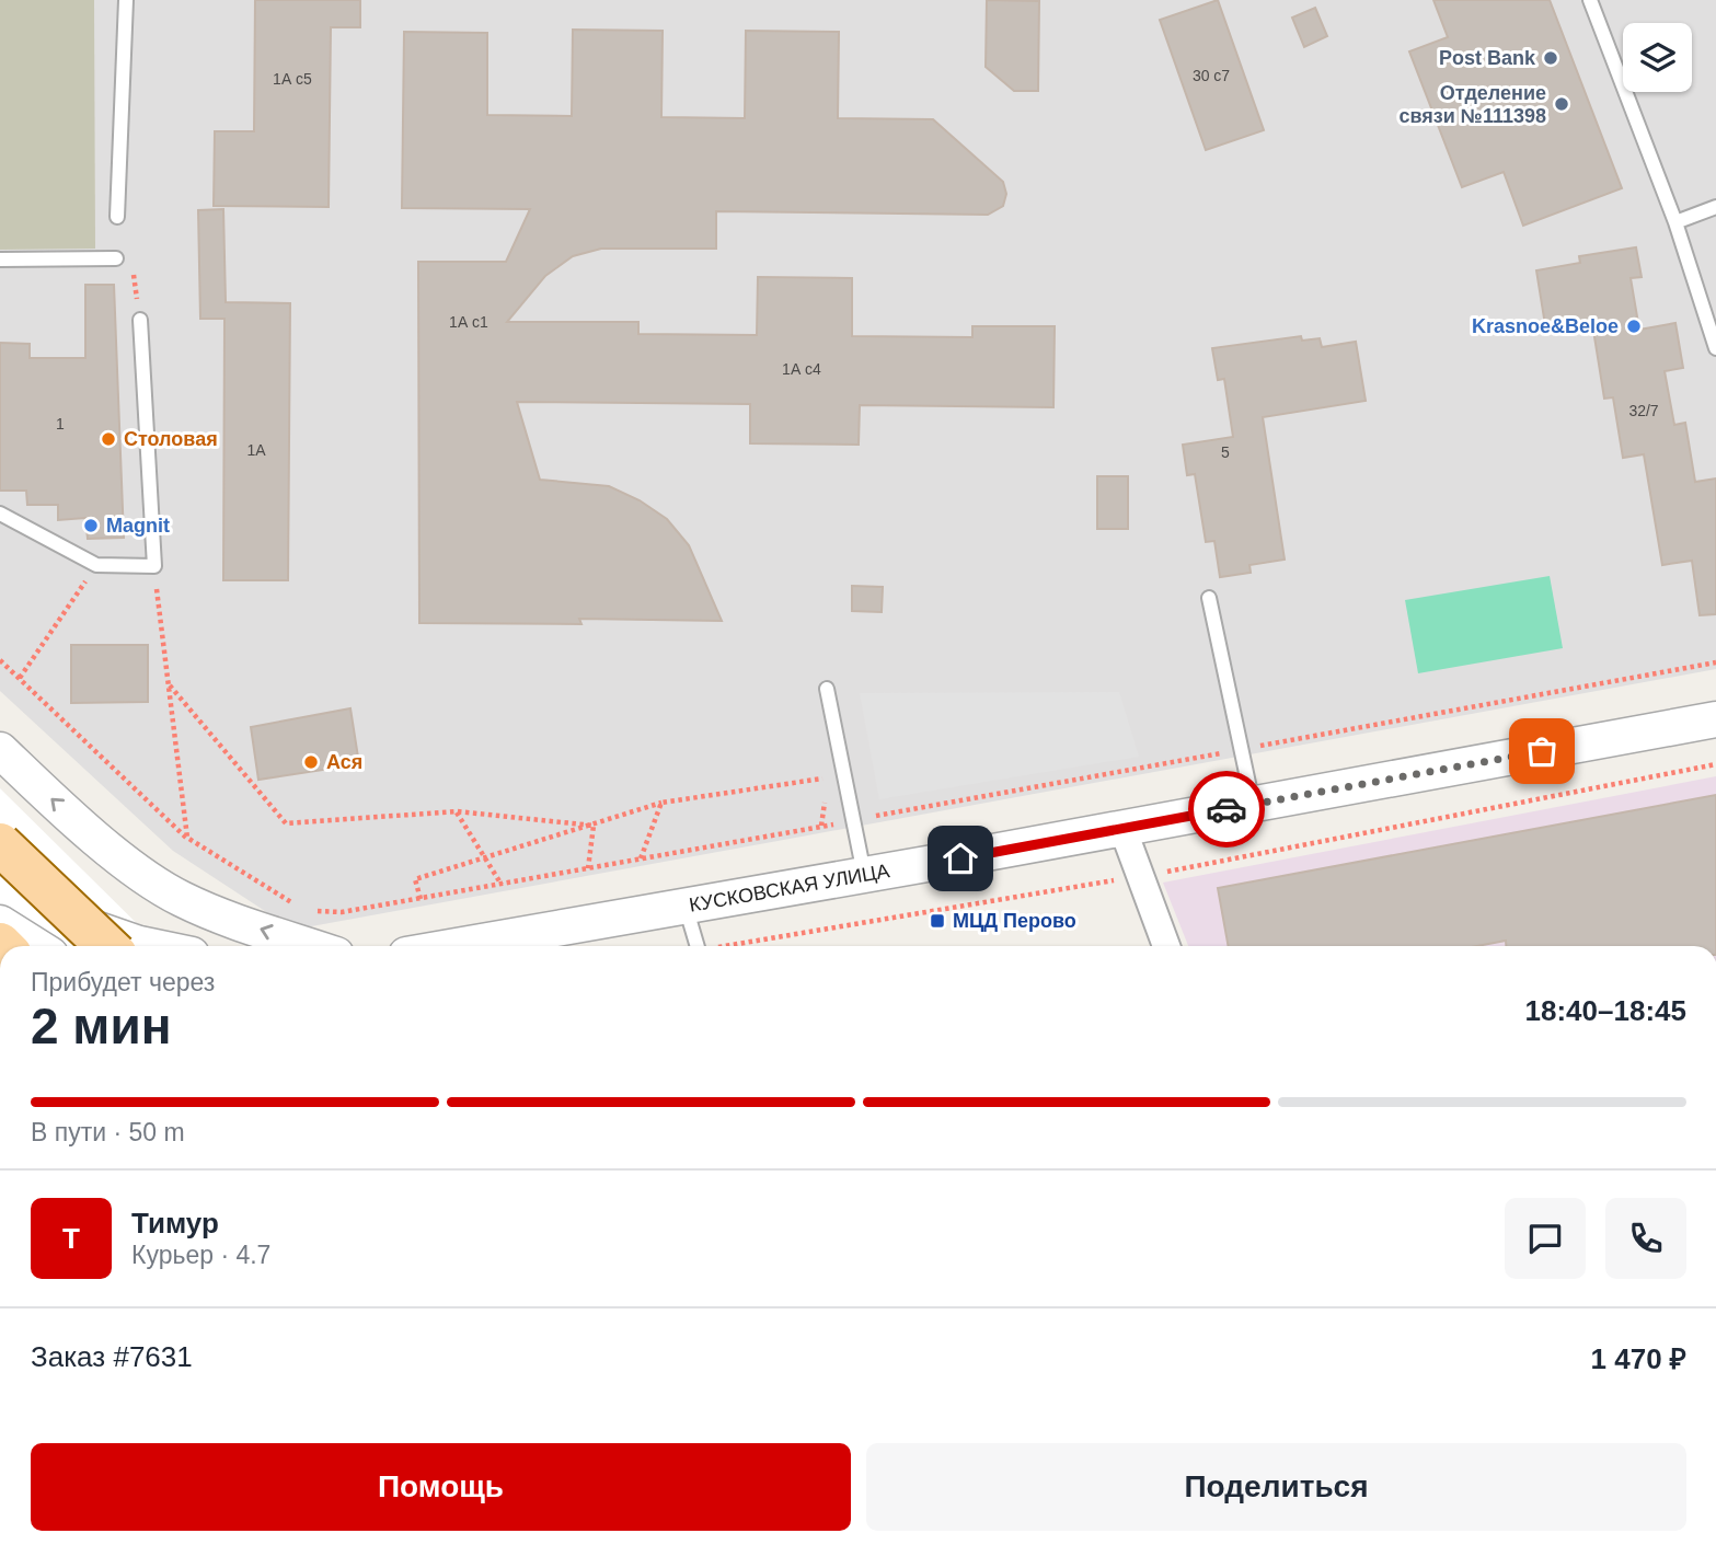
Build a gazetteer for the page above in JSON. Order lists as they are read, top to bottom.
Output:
{
  "streets": {
    "street": ["КУСКОВСКАЯ УЛИЦА"]
  },
  "places": {
    "other": [
      "Post Bank",
      "Отделение связи №111398",
      "Krasnoe&Beloe",
      "Столовая",
      "Magnit",
      "Ася"
    ],
    "transit": ["МЦД Перово"]
  },
  "house_numbers": [
    "30 с7",
    "1А с5",
    "1А с1",
    "1А с4",
    "32/7",
    "1",
    "1А",
    "5"
  ],
  "page": {
    "heading": ["2 мин", "Прибудет через", "18:40–18:45"],
    "panel": [
      "Тимур",
      "Курьер · 4.7",
      "Заказ #7631",
      "1 470 ₽"
    ],
    "bar": "В пути · 50 m",
    "round": "Т",
    "buttons": ["Помощь", "Поделиться"]
  }
}
